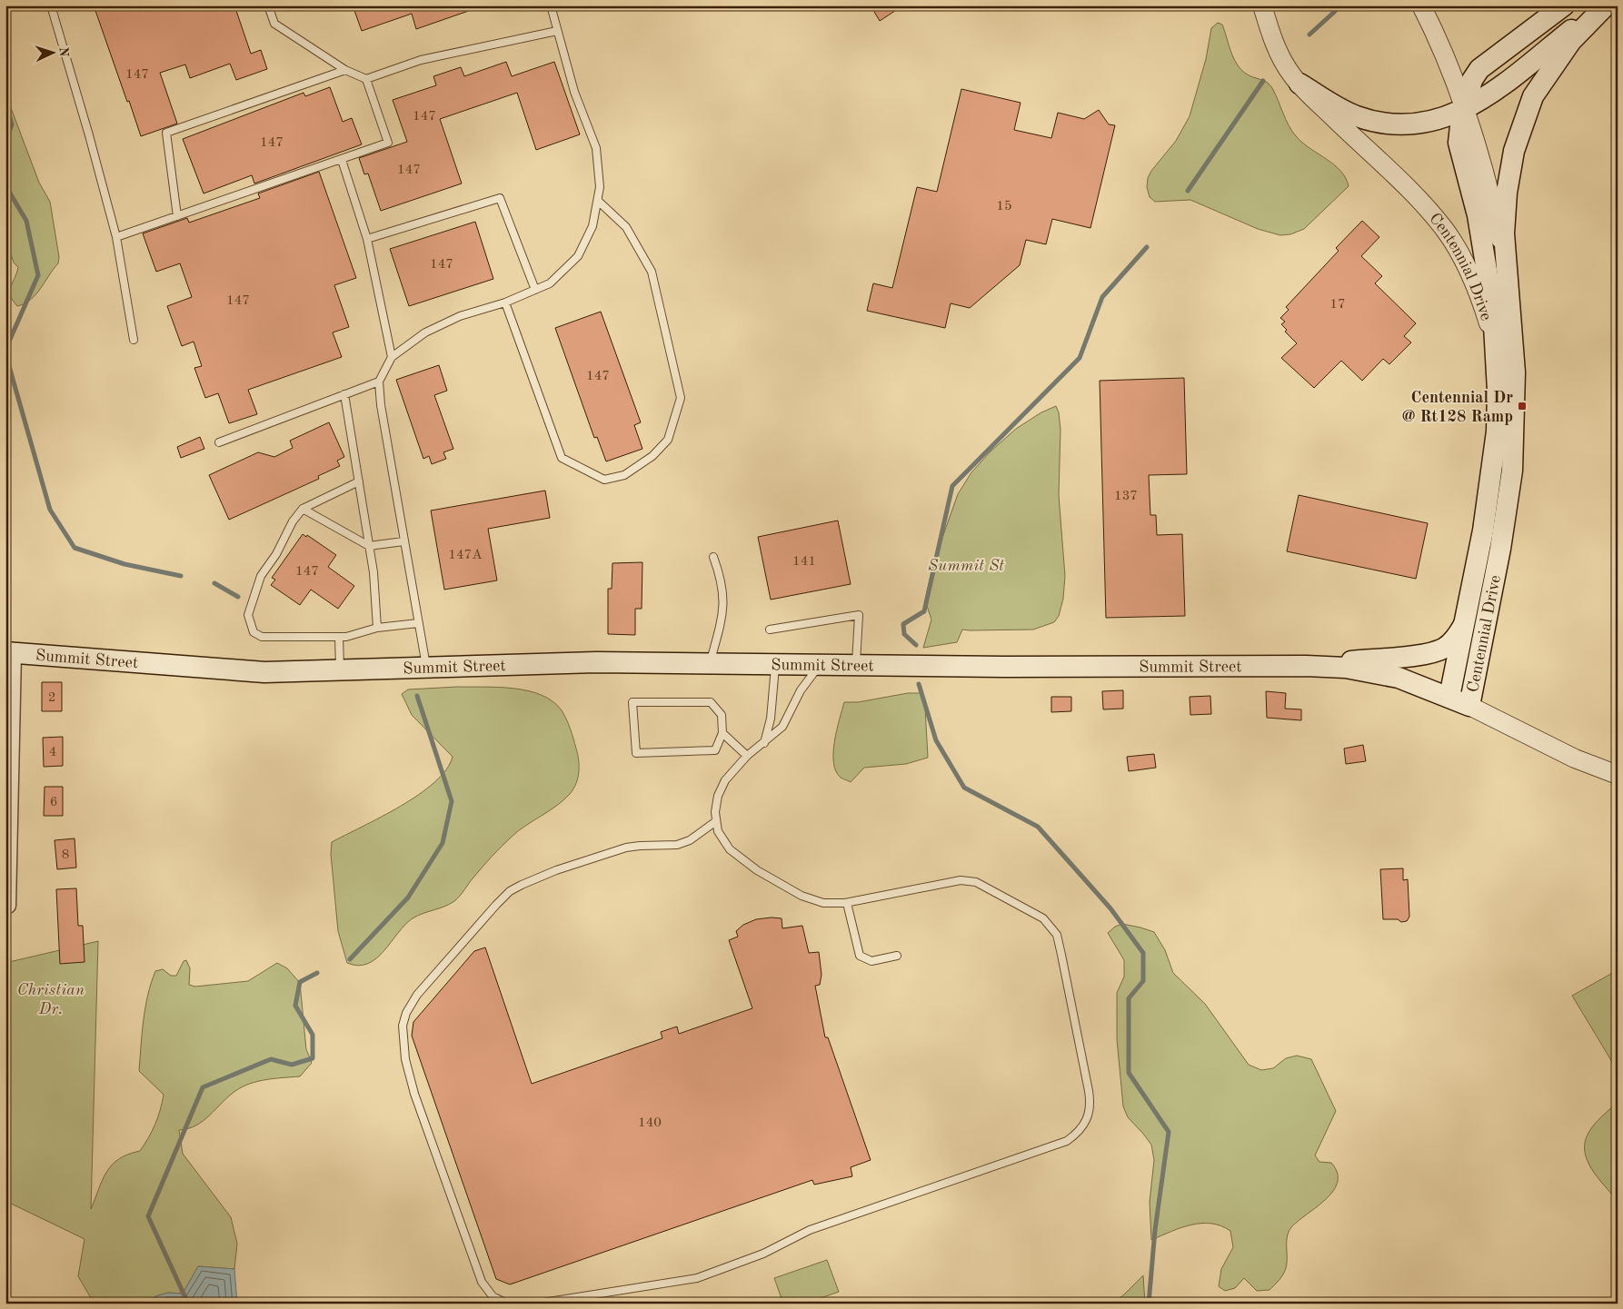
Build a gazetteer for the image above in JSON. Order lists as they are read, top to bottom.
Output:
{
  "streets": {
    "main road": ["Centennial Drive", "Summit Street"]
  },
  "crossings": [
    ["Centennial Drive", "Summit Street"]
  ],
  "parks": ["Summit St", "Christian Dr."],
  "places": {
    "transit": ["Centennial Dr @ Rt128 Ramp"]
  },
  "house_numbers": [
    "147",
    "147",
    "147",
    "147",
    "15",
    "147",
    "147",
    "17",
    "147",
    "137",
    "147A",
    "141",
    "147",
    "2",
    "4",
    "6",
    "8",
    "140"
  ],
  "north": "right"
}
